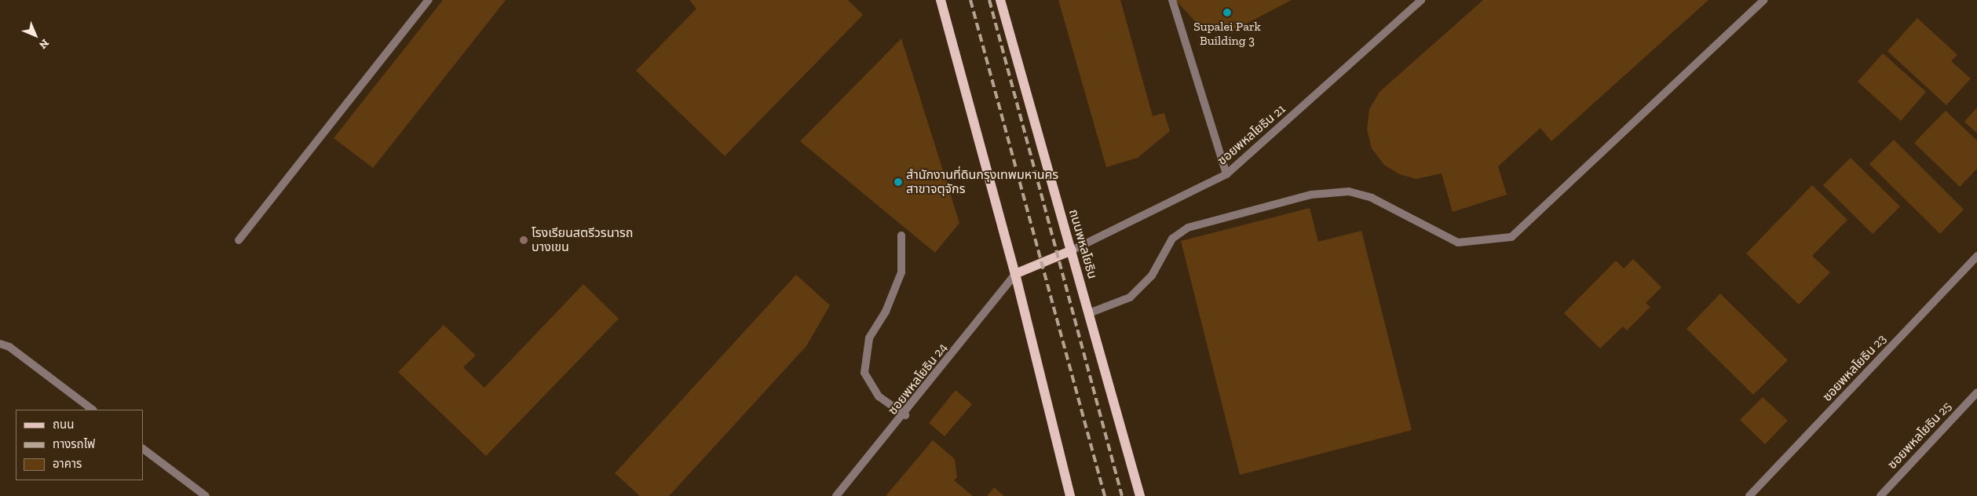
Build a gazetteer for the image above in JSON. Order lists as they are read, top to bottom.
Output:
{
  "streets": {
    "main road": ["ถนนพหลโยธิน"],
    "street": [
      "ซอยพหลโยธิน 21",
      "ซอยพหลโยธิน 23",
      "ซอยพหลโยธิน 24",
      "ซอยพหลโยธิน 25"
    ]
  },
  "crossings": [
    ["ซอยพหลโยธิน 21", "ถนนพหลโยธิน"]
  ],
  "places": ["Supalei Park Building 3", "สำนักงานที่ดินกรุงเทพมหานคร สาขาจตุจักร", "โรงเรียนสตรีวรนารถ บางเขน"],
  "legend": ["ถนน", "ทางรถไฟ", "อาคาร"],
  "north": "bottom right"
}
